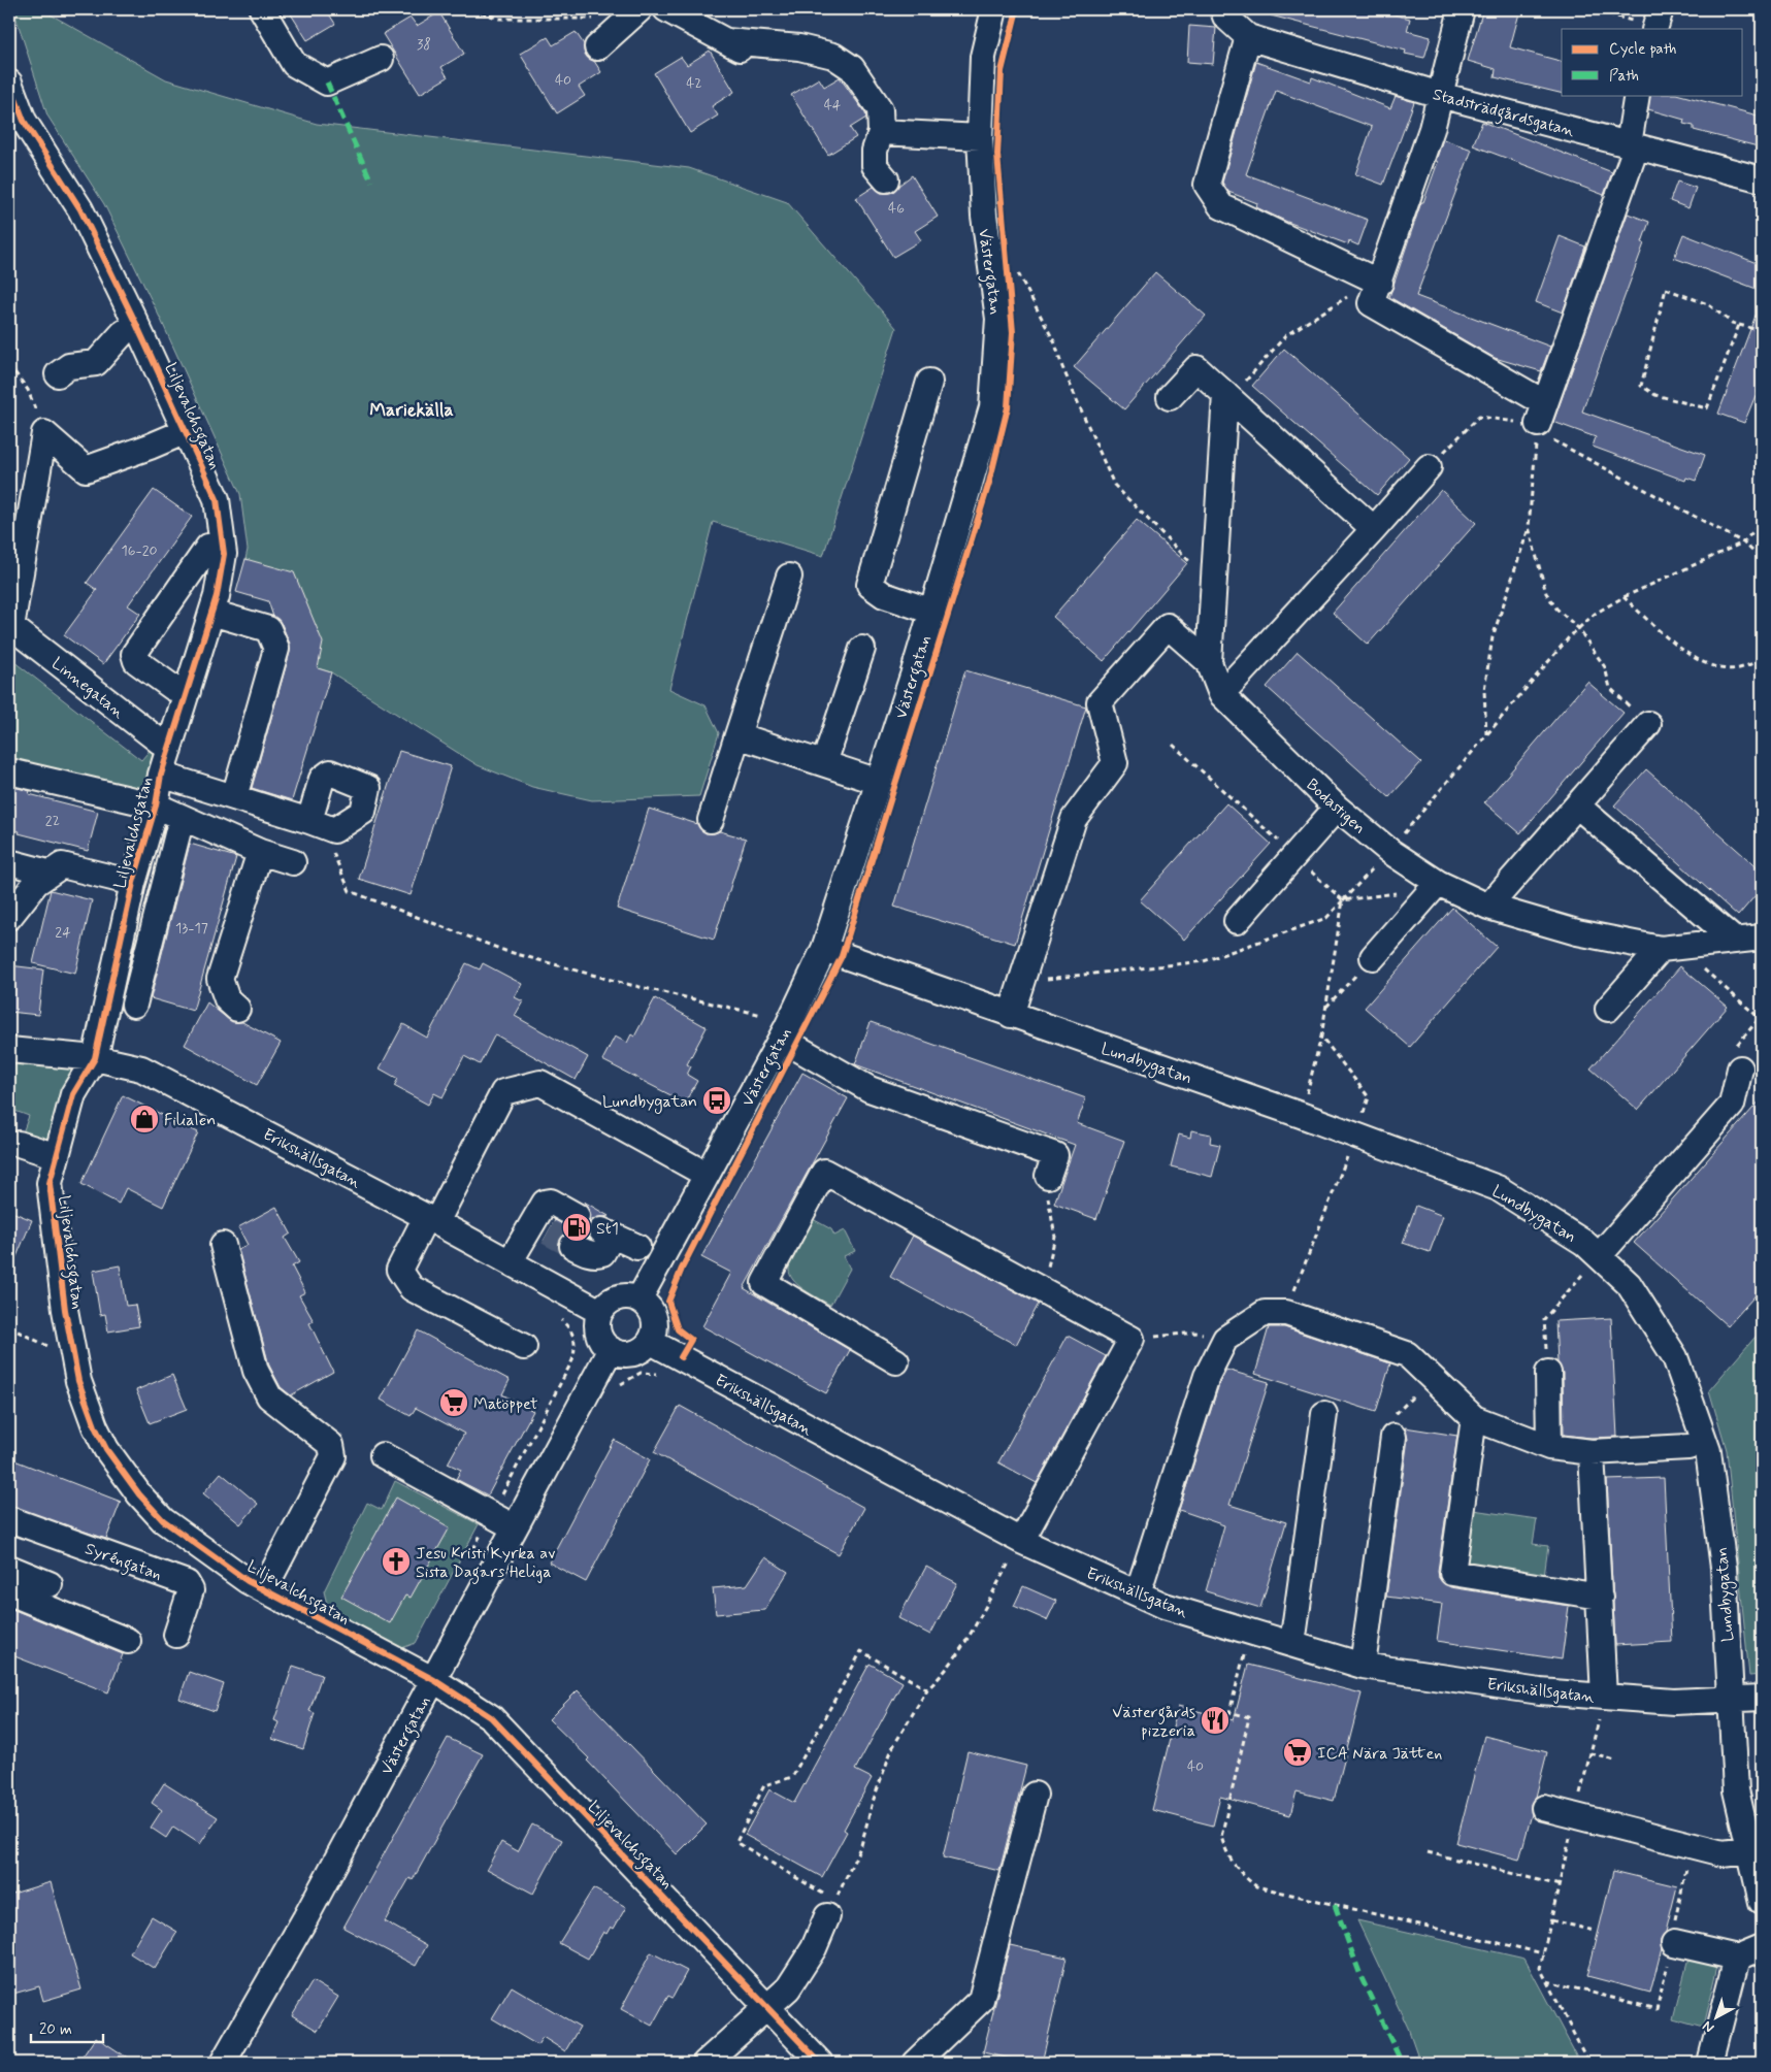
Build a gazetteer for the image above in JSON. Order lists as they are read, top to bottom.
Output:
{
  "streets": {
    "street": [
      "Stadsträdgårdsgatan",
      "Västergatan",
      "Liljevalchsgatan",
      "Linnegatan",
      "Bodastigen",
      "Lundbygatan",
      "Erikshällsgatan",
      "Syréngatan"
    ]
  },
  "crossings": [
    ["Västergatan", "Liljevalchsgatan"],
    ["Västergatan", "Lundbygatan"],
    ["Västergatan", "Erikshällsgatan"],
    ["Liljevalchsgatan", "Linnegatan"],
    ["Liljevalchsgatan", "Erikshällsgatan"],
    ["Lundbygatan", "Erikshällsgatan"]
  ],
  "districts": ["Mariekälla"],
  "places": {
    "bus stop": ["Lundbygatan"],
    "shop": ["Filialen"],
    "fuel station": ["St1"],
    "supermarket": ["Matöppet", "ICA Nära Jätten"],
    "church": ["Jesu Kristi Kyrka av Sista Dagars Heliga"],
    "restaurant": ["Västergårds pizzeria"]
  },
  "house_numbers": [
    "38",
    "40",
    "42",
    "44",
    "46",
    "16-20",
    "22",
    "13-17",
    "24",
    "40"
  ],
  "legend": ["Cycle path", "Path"],
  "scale_bar": "20 m",
  "north": "bottom left"
}
